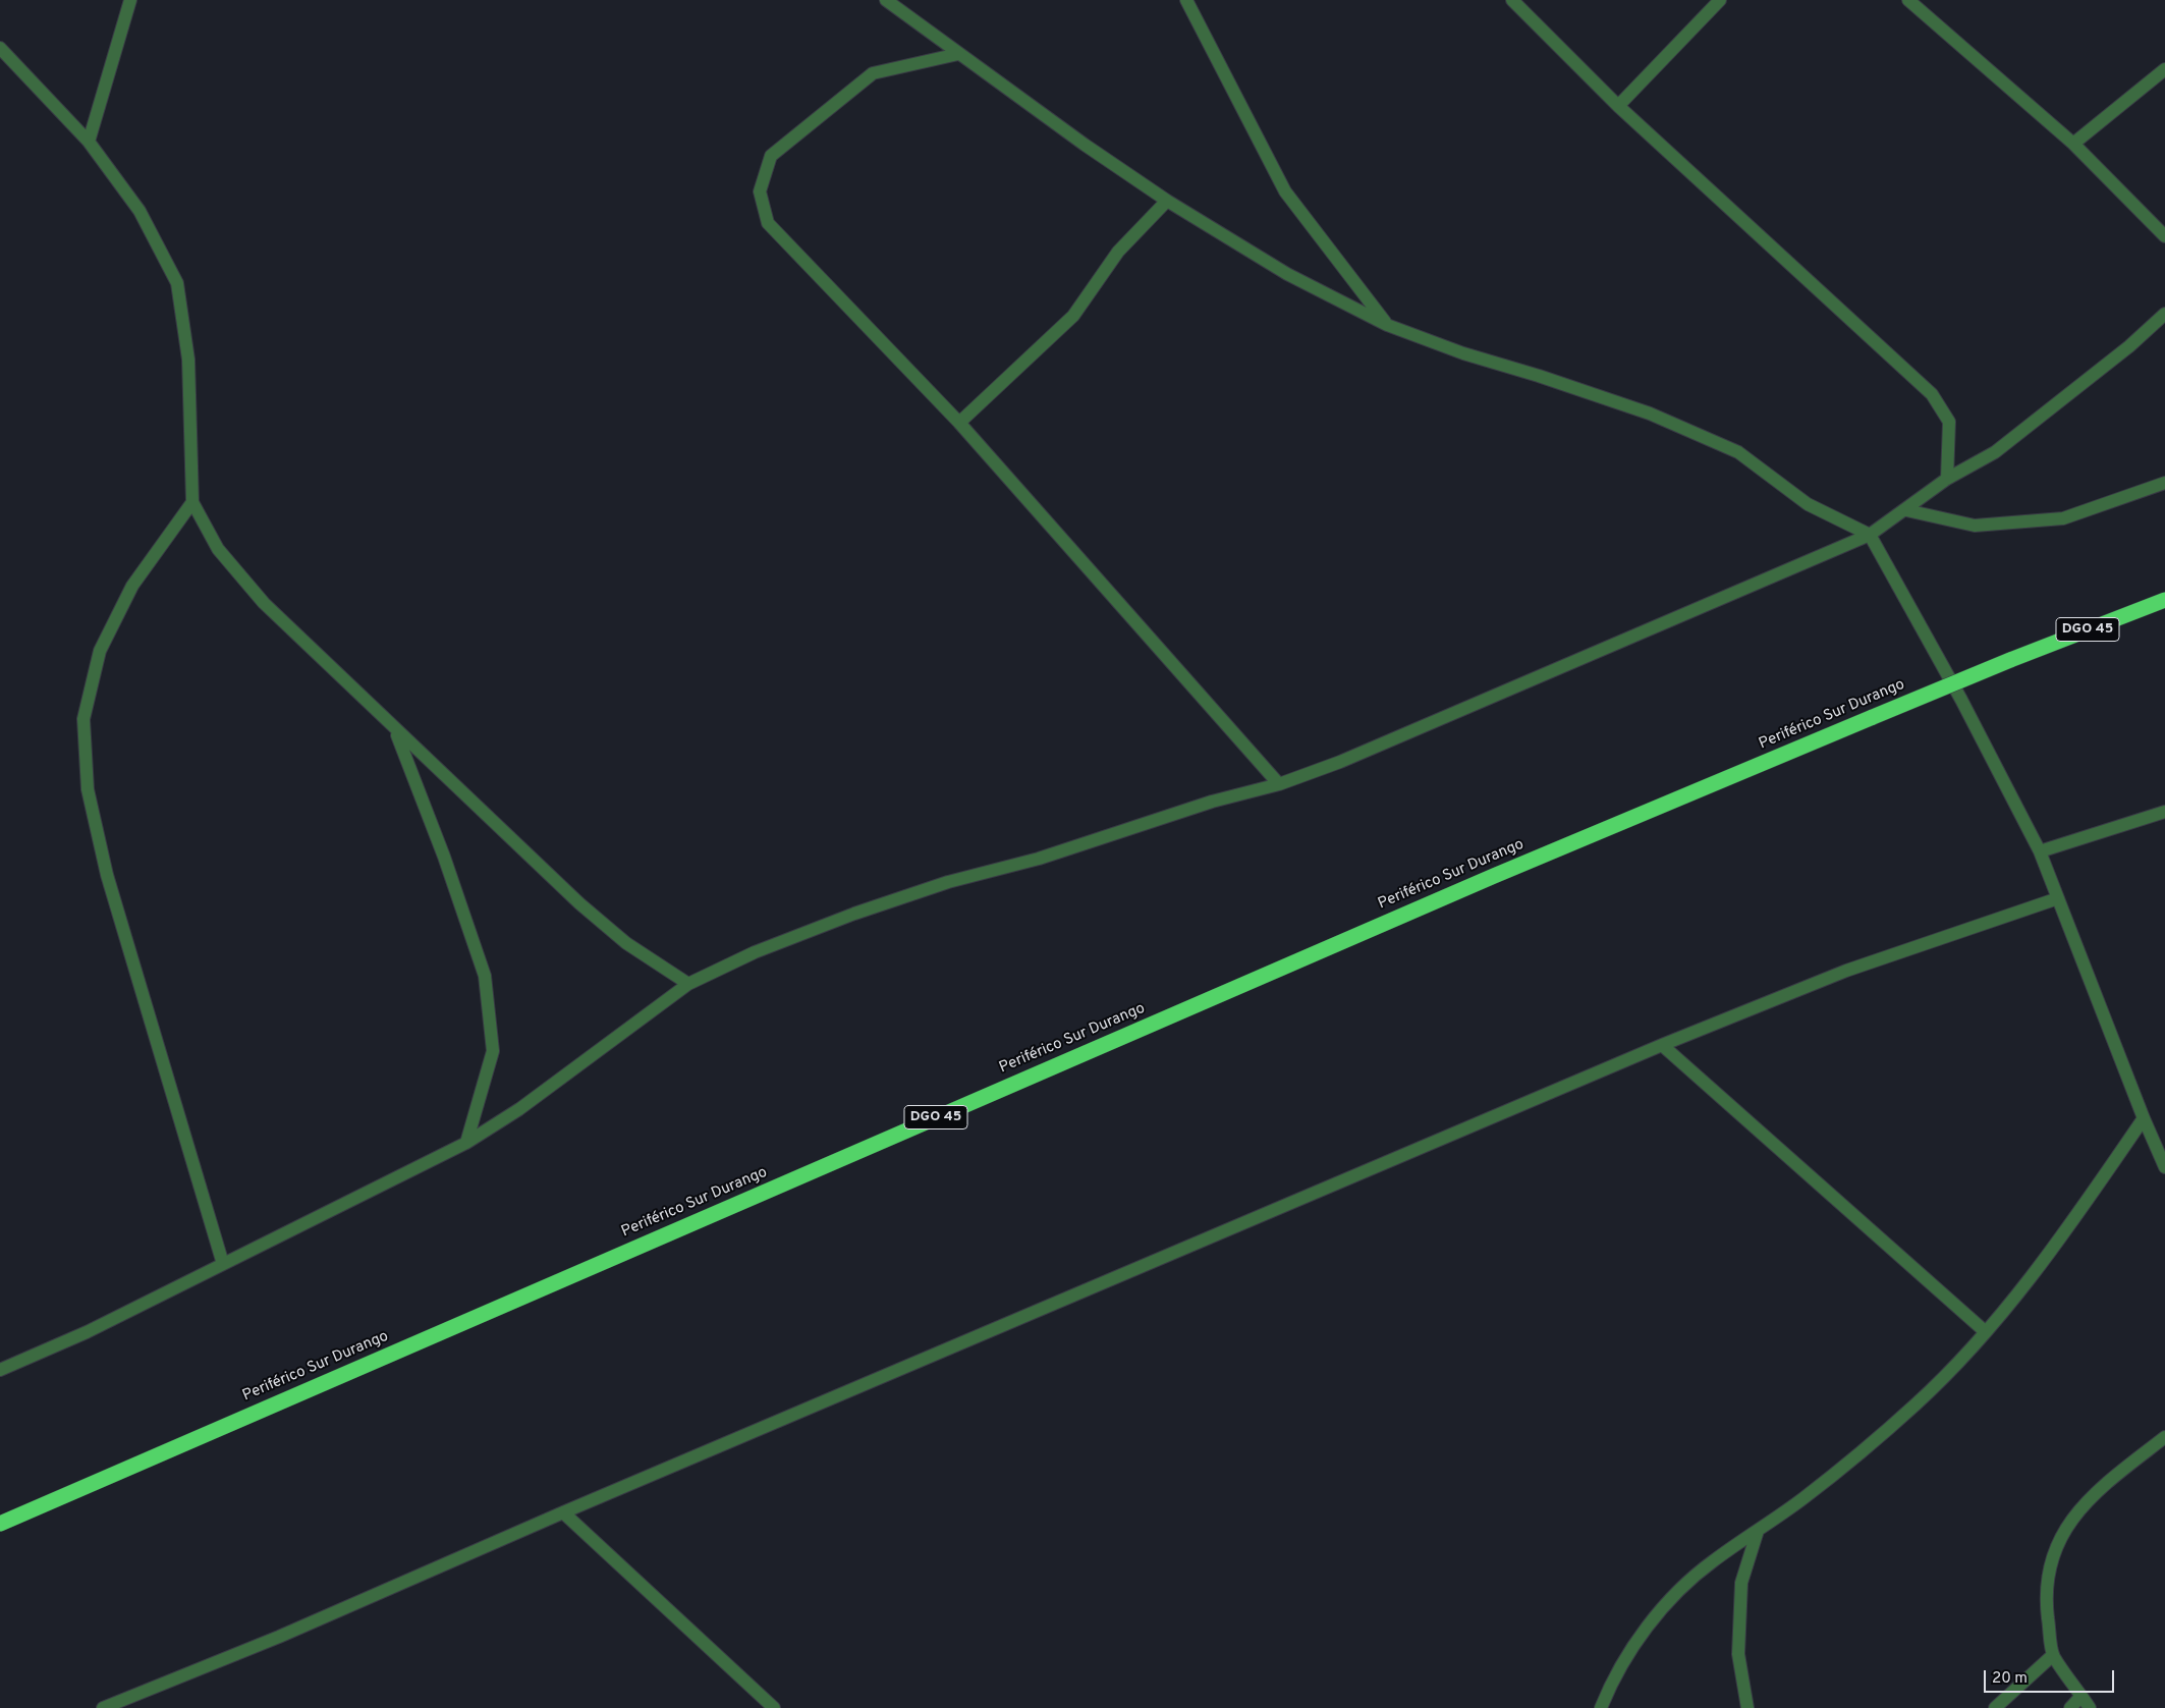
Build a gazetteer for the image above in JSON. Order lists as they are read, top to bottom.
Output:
{
  "streets": {
    "highway": ["DGO 45", "Periférico Sur Durango"]
  },
  "scale_bar": "20 m"
}
